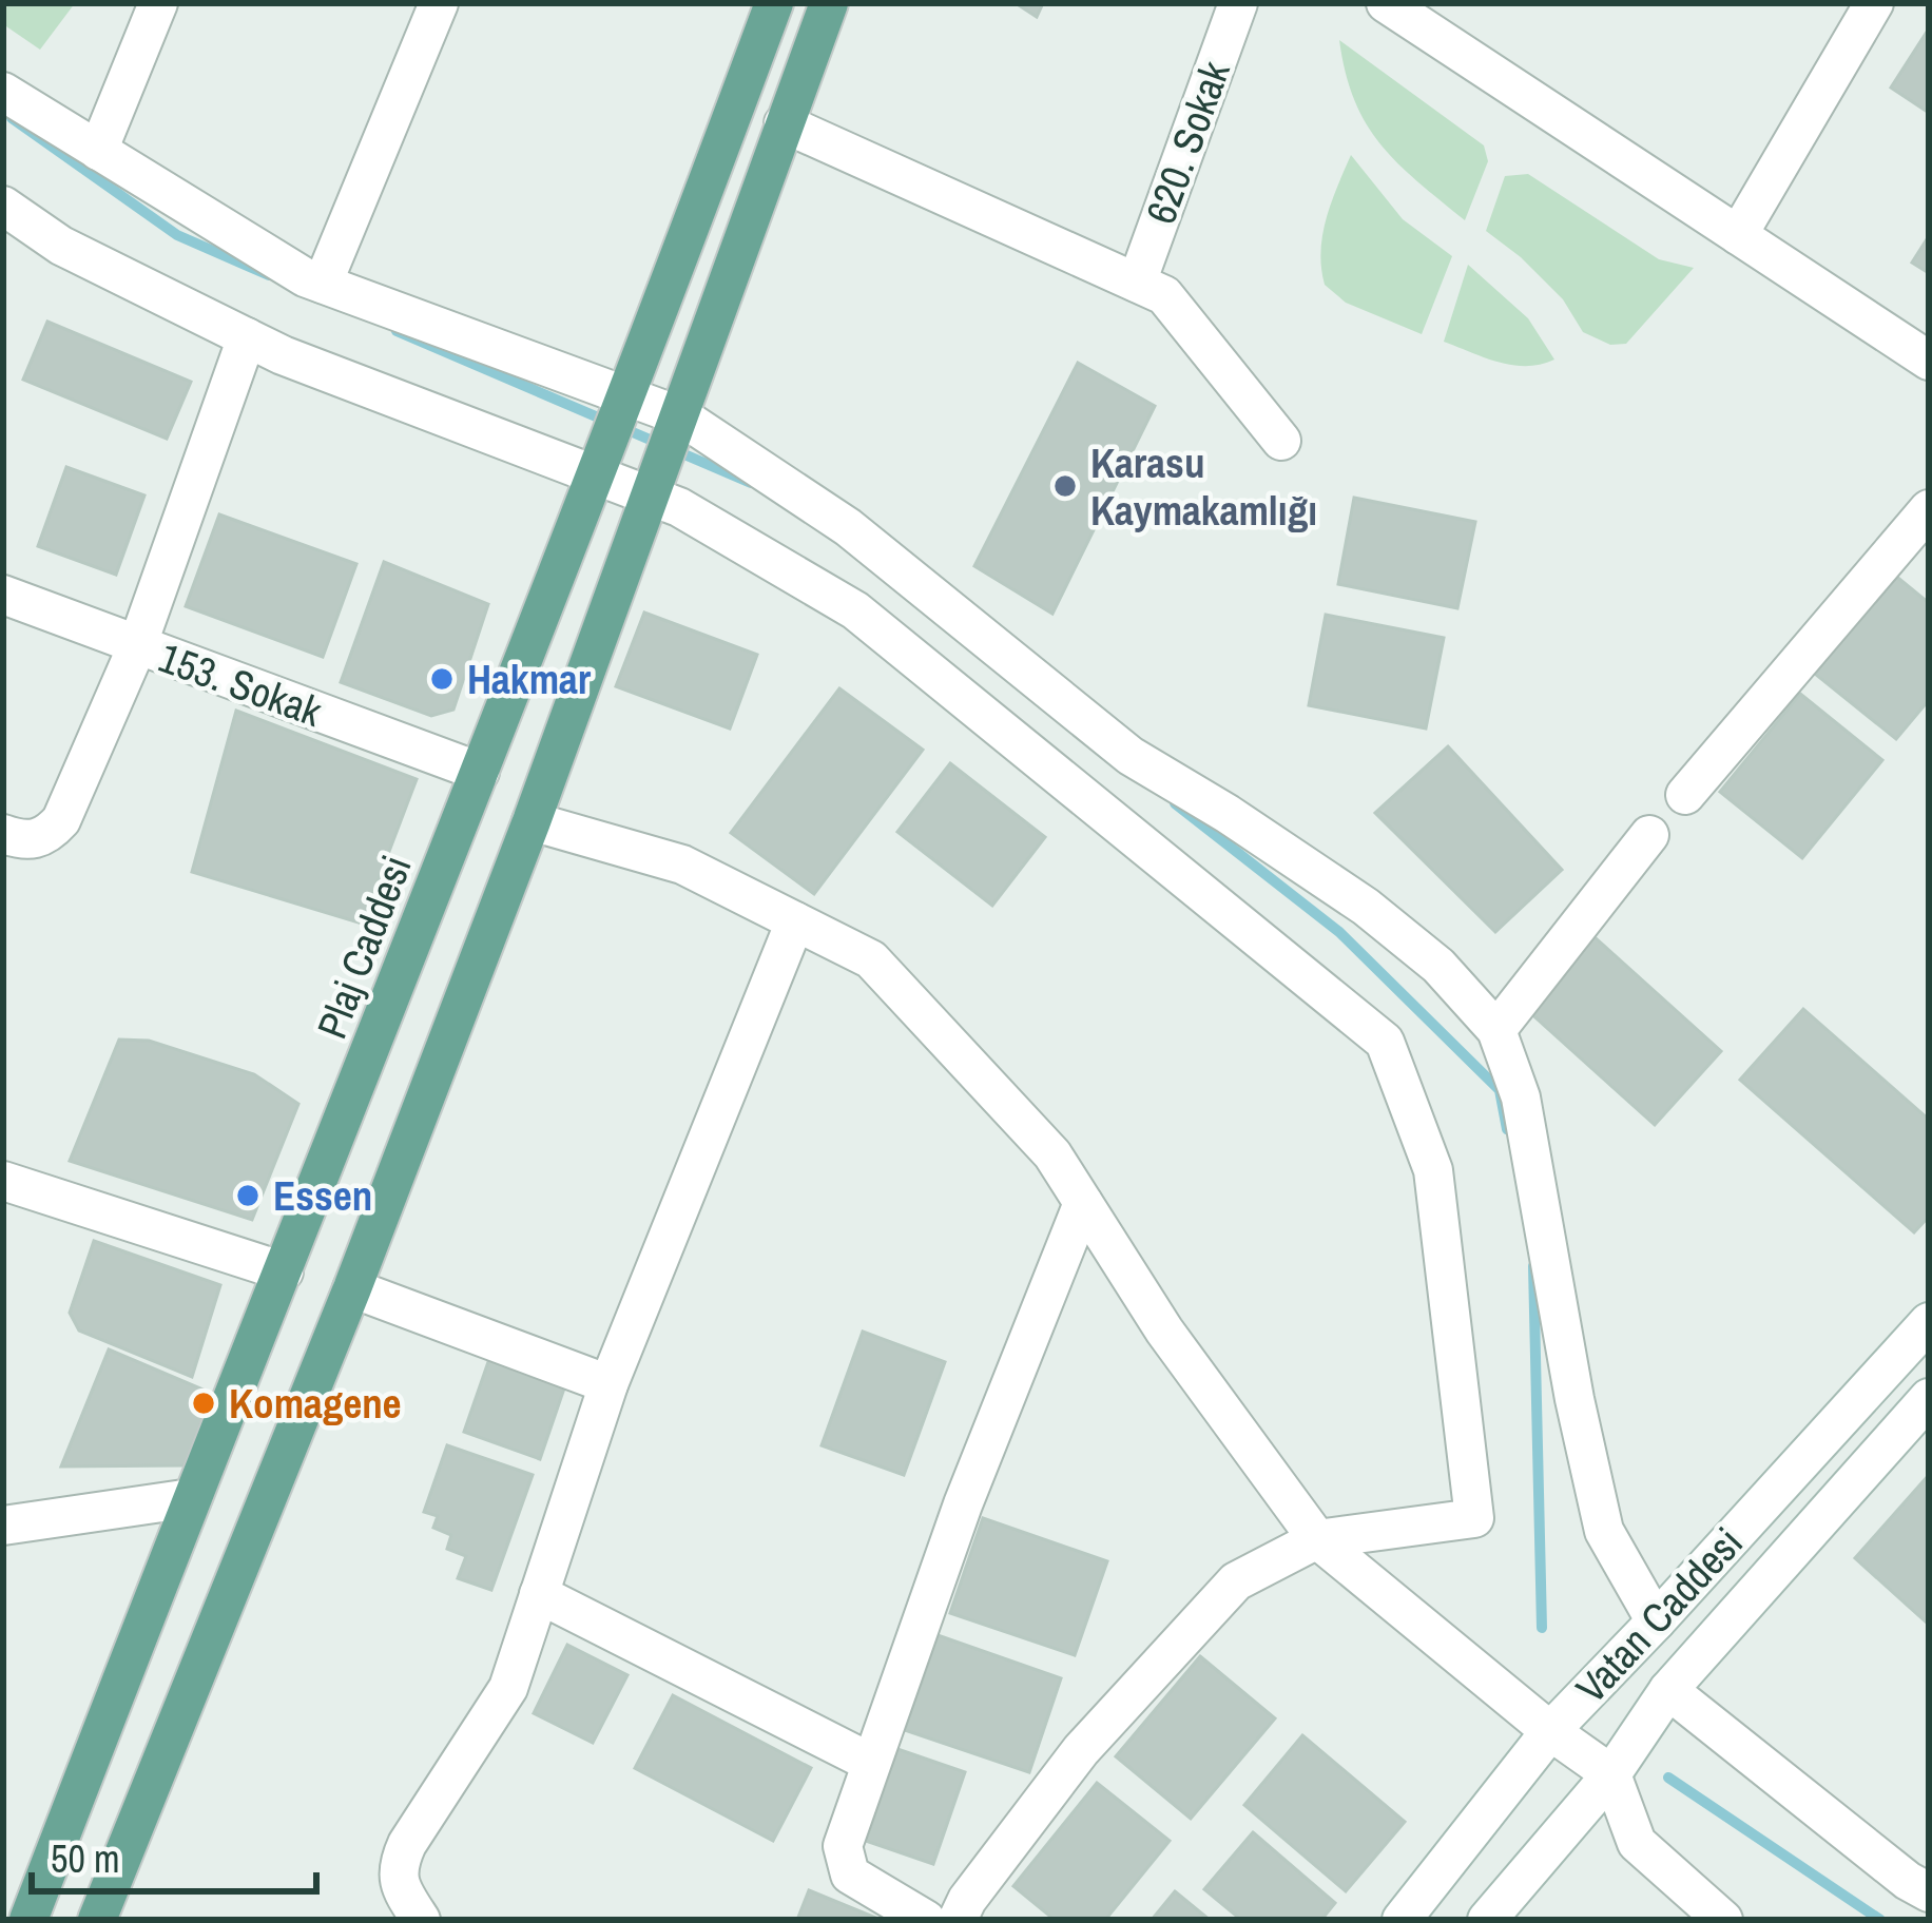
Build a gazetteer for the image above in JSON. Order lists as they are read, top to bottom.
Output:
{
  "streets": {
    "main road": ["Plaj Caddesi"],
    "street": ["620. Sokak", "153. Sokak", "Vatan Caddesi"]
  },
  "crossings": [
    ["153. Sokak", "Plaj Caddesi"]
  ],
  "places": [
    "Karasu Kaymakamlığı",
    "Hakmar",
    "Essen",
    "Komagene"
  ],
  "scale_bar": "50 m"
}
